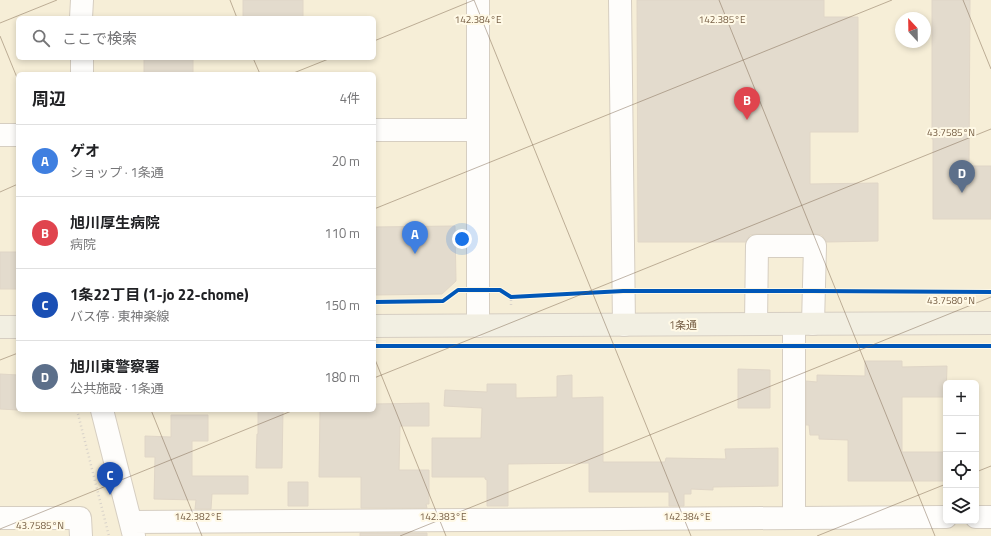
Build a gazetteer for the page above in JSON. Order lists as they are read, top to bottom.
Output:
{
  "streets": {
    "main road": ["1条通"]
  },
  "north": "top",
  "page": {
    "search": "ここで検索",
    "heading": ["周辺", "4件"],
    "pins": [
      "B",
      "D",
      "A",
      "C"
    ],
    "list": [
      {
        "mark": "A",
        "name": "ゲオ",
        "note": "ショップ · 1条通",
        "value": "20 m"
      },
      {
        "mark": "B",
        "name": "旭川厚生病院",
        "note": "病院",
        "value": "110 m"
      },
      {
        "mark": "C",
        "name": "1条22丁目 (1-jo 22-chome)",
        "note": "バス停 · 東神楽線",
        "value": "150 m"
      },
      {
        "mark": "D",
        "name": "旭川東警察署",
        "note": "公共施設 · 1条通",
        "value": "180 m"
      }
    ],
    "map_buttons": ["+", "−"]
  },
  "coordinates": [
    "142.384°E",
    "142.385°E",
    "43.7585°N",
    "43.7580°N",
    "142.382°E",
    "142.383°E"
  ]
}
